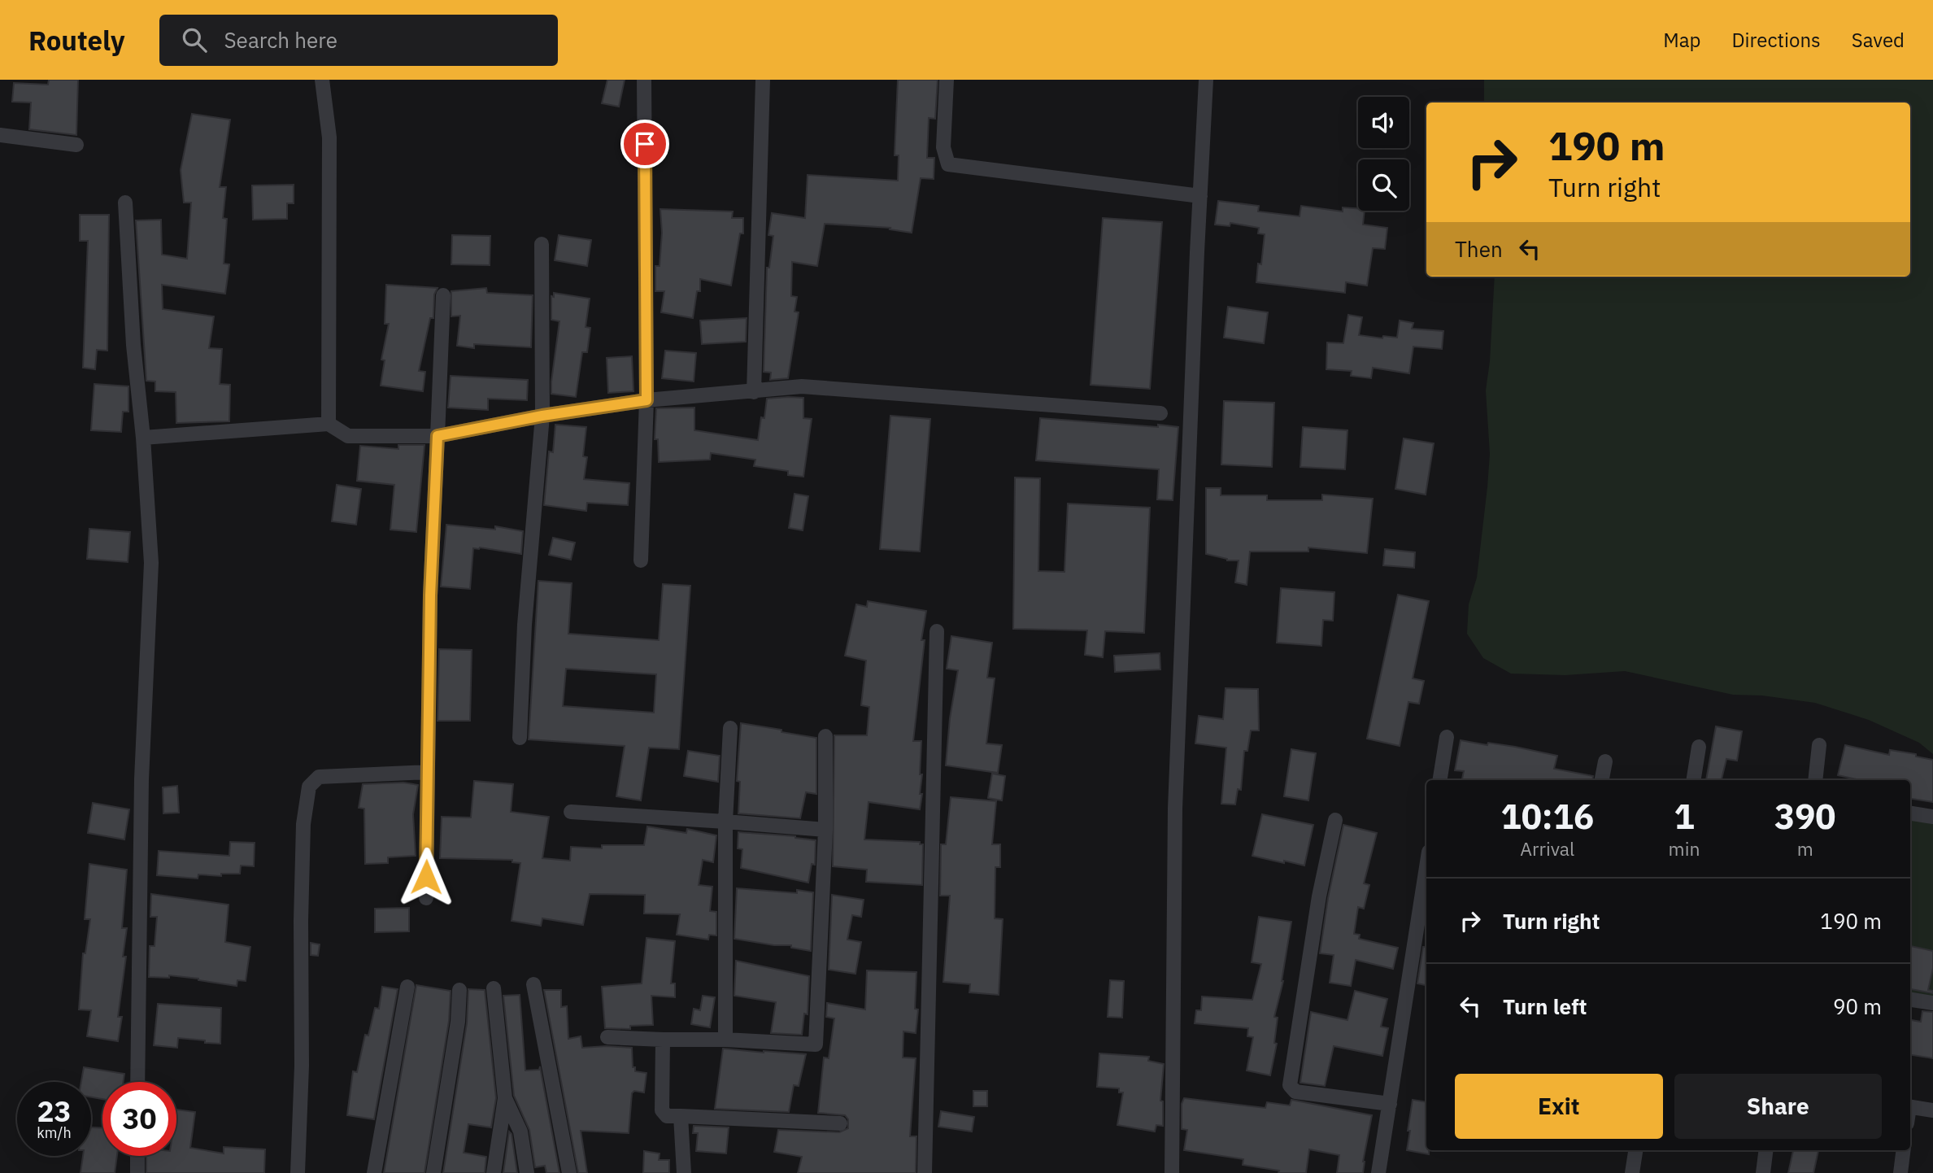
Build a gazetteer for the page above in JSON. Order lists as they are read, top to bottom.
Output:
{
  "page": {
    "header": "Routely",
    "search": "Search here",
    "nav": ["Map", "Directions", "Saved"],
    "turn": ["190 m", "Turn right"],
    "then": "Then",
    "eta": [
      "10:16",
      "Arrival",
      "1",
      "min",
      "390",
      "m"
    ],
    "list": [
      {
        "name": "Turn right",
        "value": "190 m"
      },
      {
        "name": "Turn left",
        "value": "90 m"
      }
    ],
    "buttons": ["Exit", "Share"],
    "speed": "23 km/h",
    "limit": "30"
  }
}
